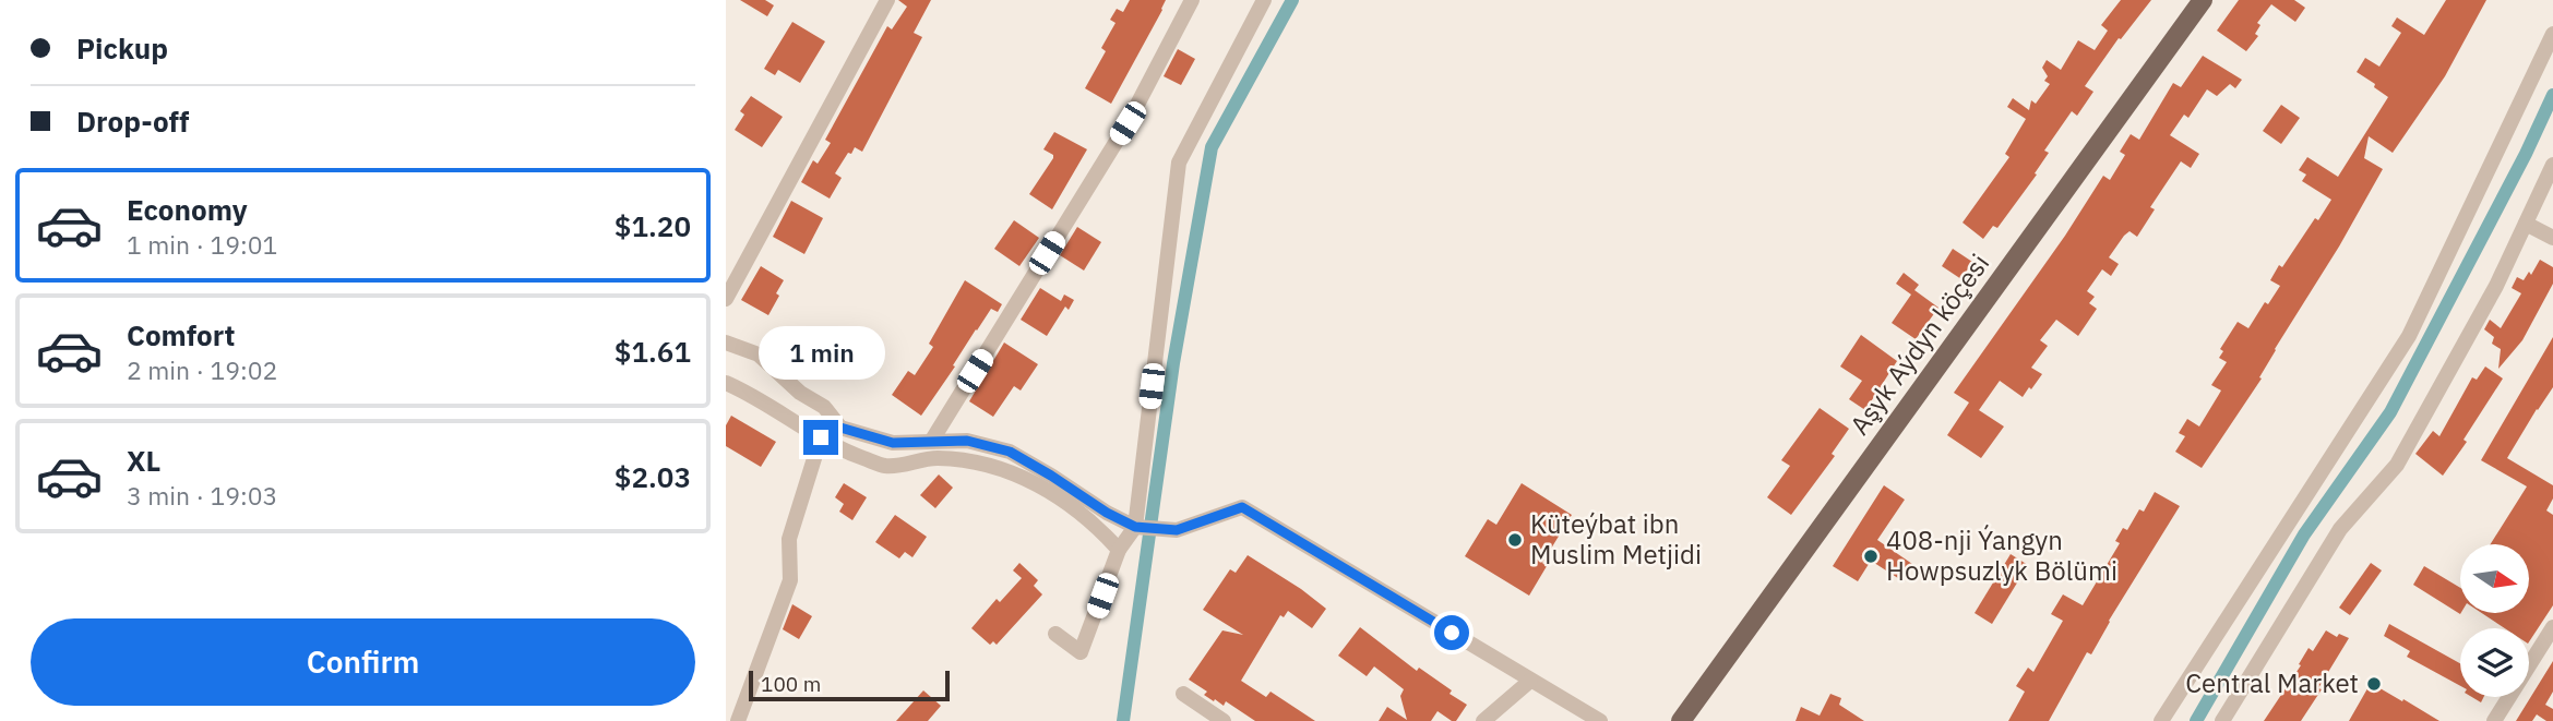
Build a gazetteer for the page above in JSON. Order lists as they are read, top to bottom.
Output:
{
  "streets": {
    "main road": ["Aşyk Aýdyn köçesi"]
  },
  "places": ["Küteýbat ibn Muslim Metjidi", "408-nji Ýangyn Howpsuzlyk Bölümi", "Central Market"],
  "scale_bar": "100 m",
  "north": "right",
  "page": {
    "banner": ["Pickup", "Drop-off"],
    "list": [
      {
        "name": "Economy",
        "note": "1 min · 19:01",
        "value": "$1.20"
      },
      {
        "name": "Comfort",
        "note": "2 min · 19:02",
        "value": "$1.61"
      },
      {
        "name": "XL",
        "note": "3 min · 19:03",
        "value": "$2.03"
      }
    ],
    "bubble": "1 min",
    "buttons": "Confirm",
    "scale": "100 m"
  }
}
